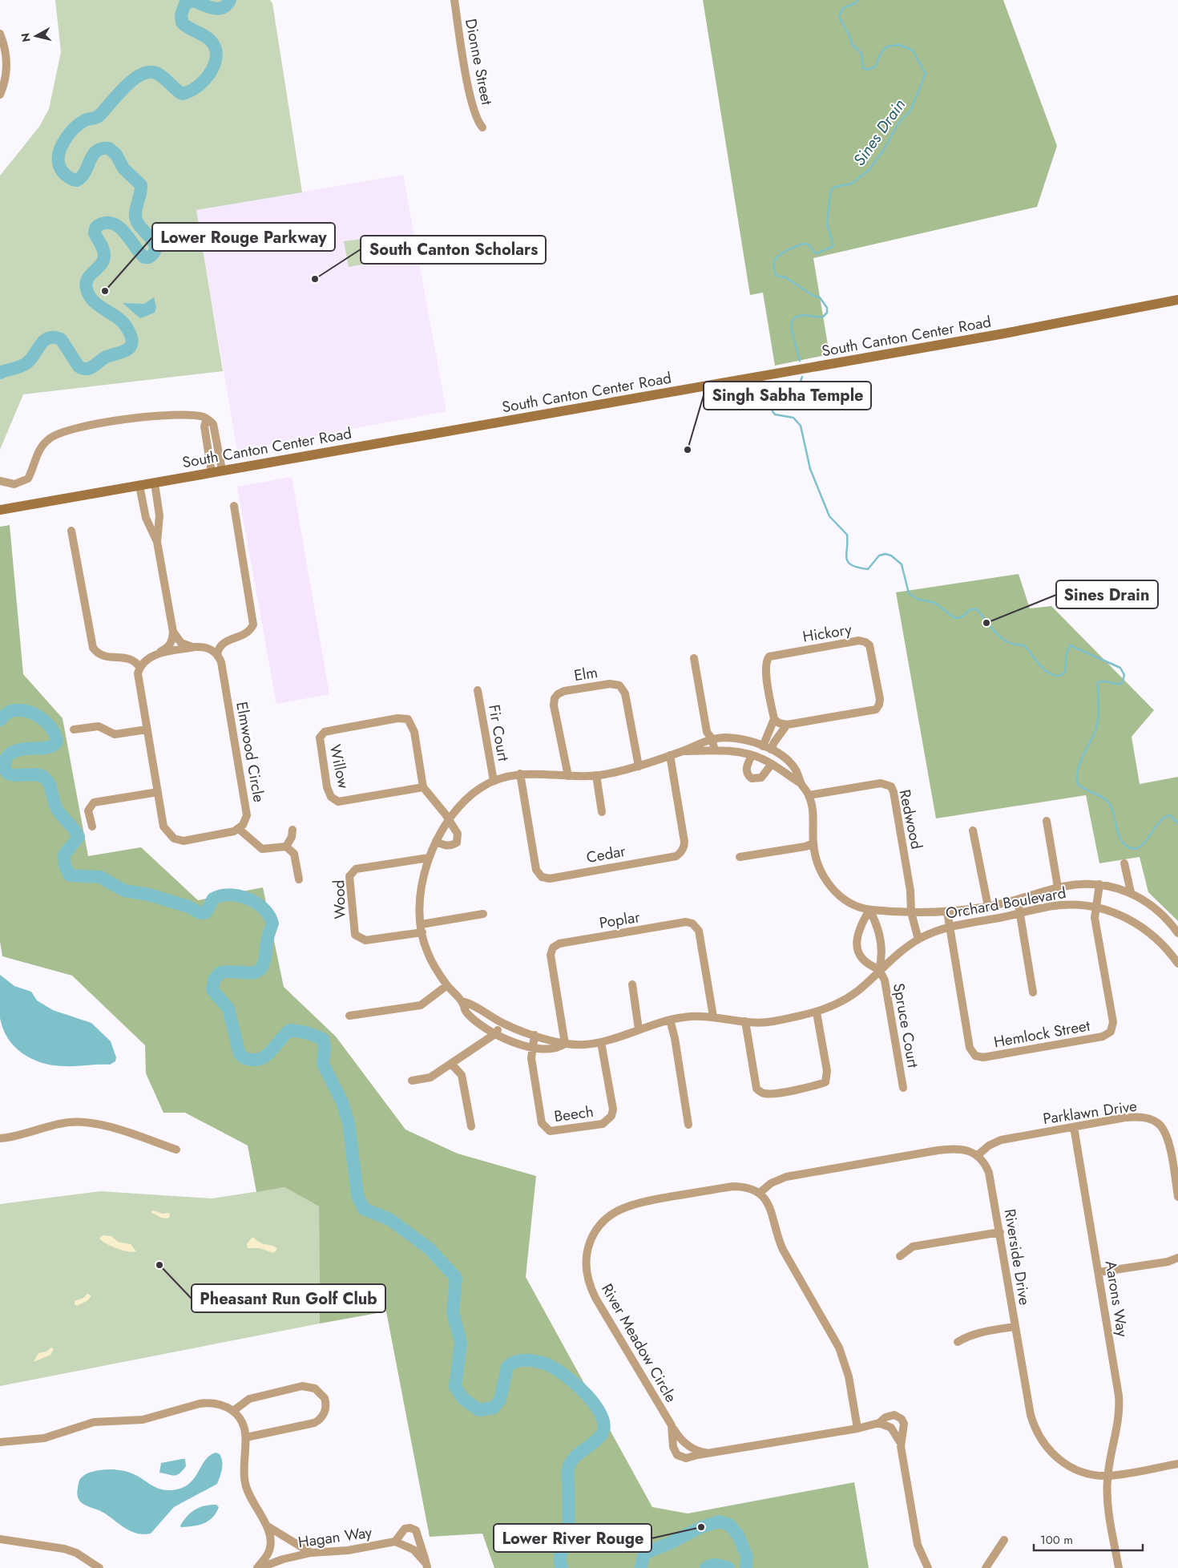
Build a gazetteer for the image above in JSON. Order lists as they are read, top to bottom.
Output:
{
  "streets": {
    "main road": ["South Canton Center Road"],
    "street": [
      "Dionne Street",
      "Hickory",
      "Elm",
      "Fir Court",
      "Elmwood Circle",
      "Willow",
      "Redwood",
      "Cedar",
      "Wood",
      "Orchard Boulevard",
      "Poplar",
      "Spruce Court",
      "Hemlock Street",
      "Parklawn Drive",
      "Beech",
      "Riverside Drive",
      "Aarons Way",
      "River Meadow Circle",
      "Hagan Way"
    ]
  },
  "crossings": [
    ["Elm", "Orchard Boulevard"],
    ["Fir Court", "Orchard Boulevard"],
    ["Willow", "Orchard Boulevard"],
    ["Redwood", "Orchard Boulevard"],
    ["Cedar", "Orchard Boulevard"],
    ["Wood", "Orchard Boulevard"],
    ["Orchard Boulevard", "Poplar"],
    ["Orchard Boulevard", "Spruce Court"],
    ["Orchard Boulevard", "Hemlock Street"],
    ["Orchard Boulevard", "Beech"],
    ["Parklawn Drive", "Riverside Drive"],
    ["Parklawn Drive", "Aarons Way"],
    ["Riverside Drive", "Aarons Way"]
  ],
  "water": ["Sines Drain"],
  "places": [
    "South Canton Scholars",
    "Lower Rouge Parkway",
    "Singh Sabha Temple",
    "Sines Drain",
    "Pheasant Run Golf Club",
    "Lower River Rouge"
  ],
  "scale_bar": "100 m",
  "north": "left"
}
